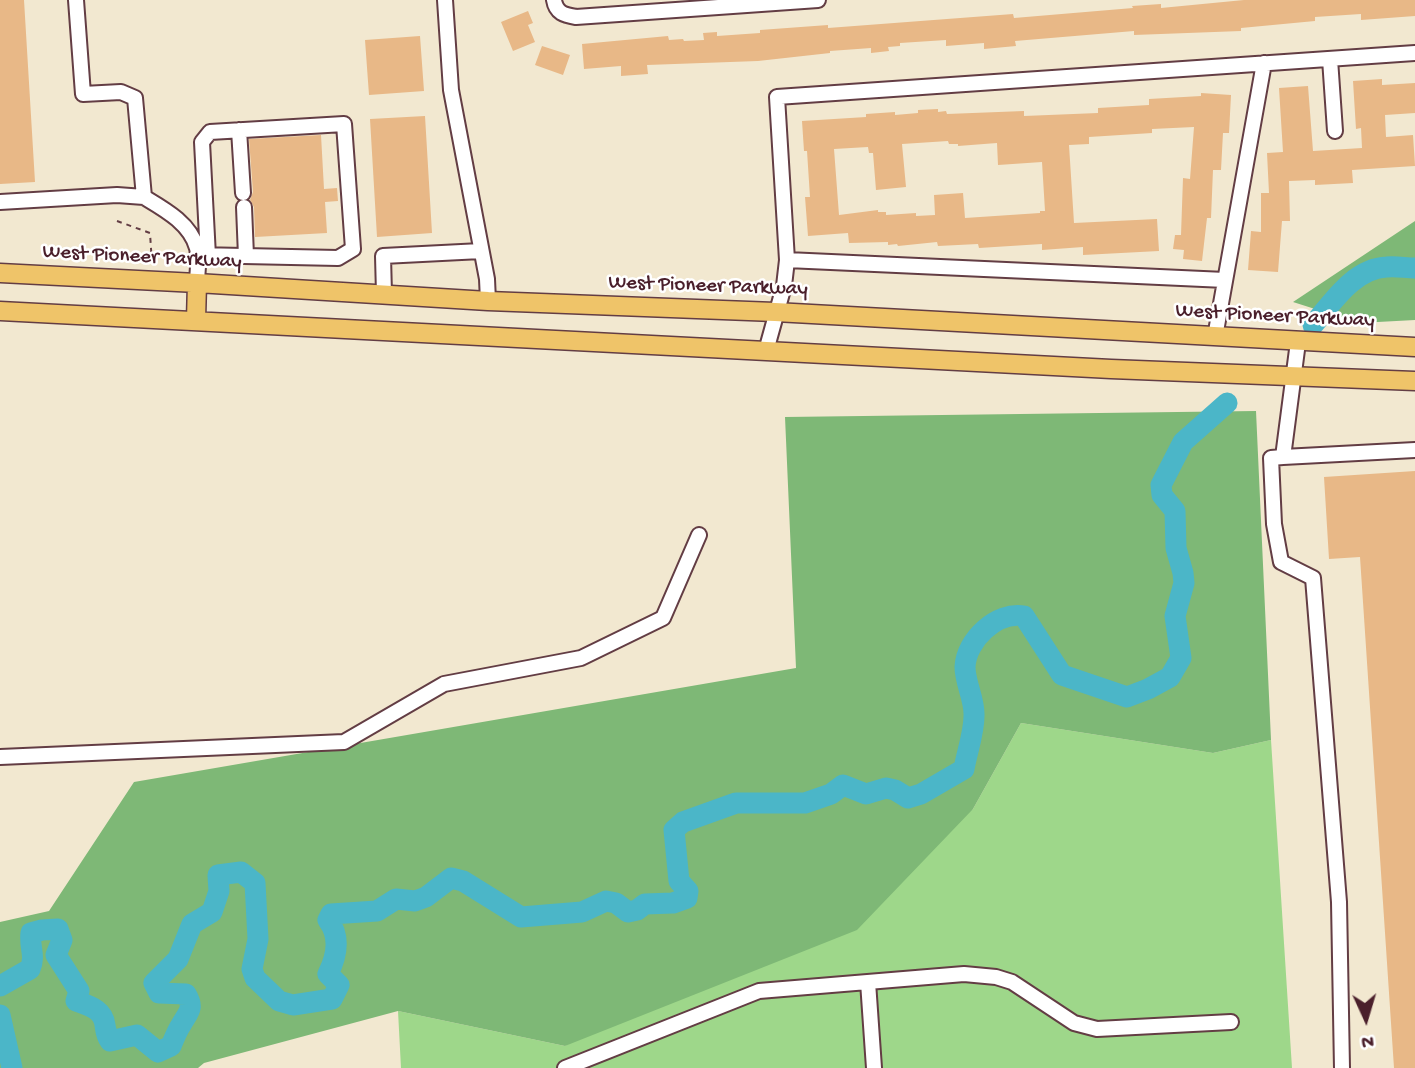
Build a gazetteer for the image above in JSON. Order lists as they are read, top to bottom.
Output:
{
  "streets": {
    "main road": ["West Pioneer Parkway"]
  },
  "north": "bottom"
}
